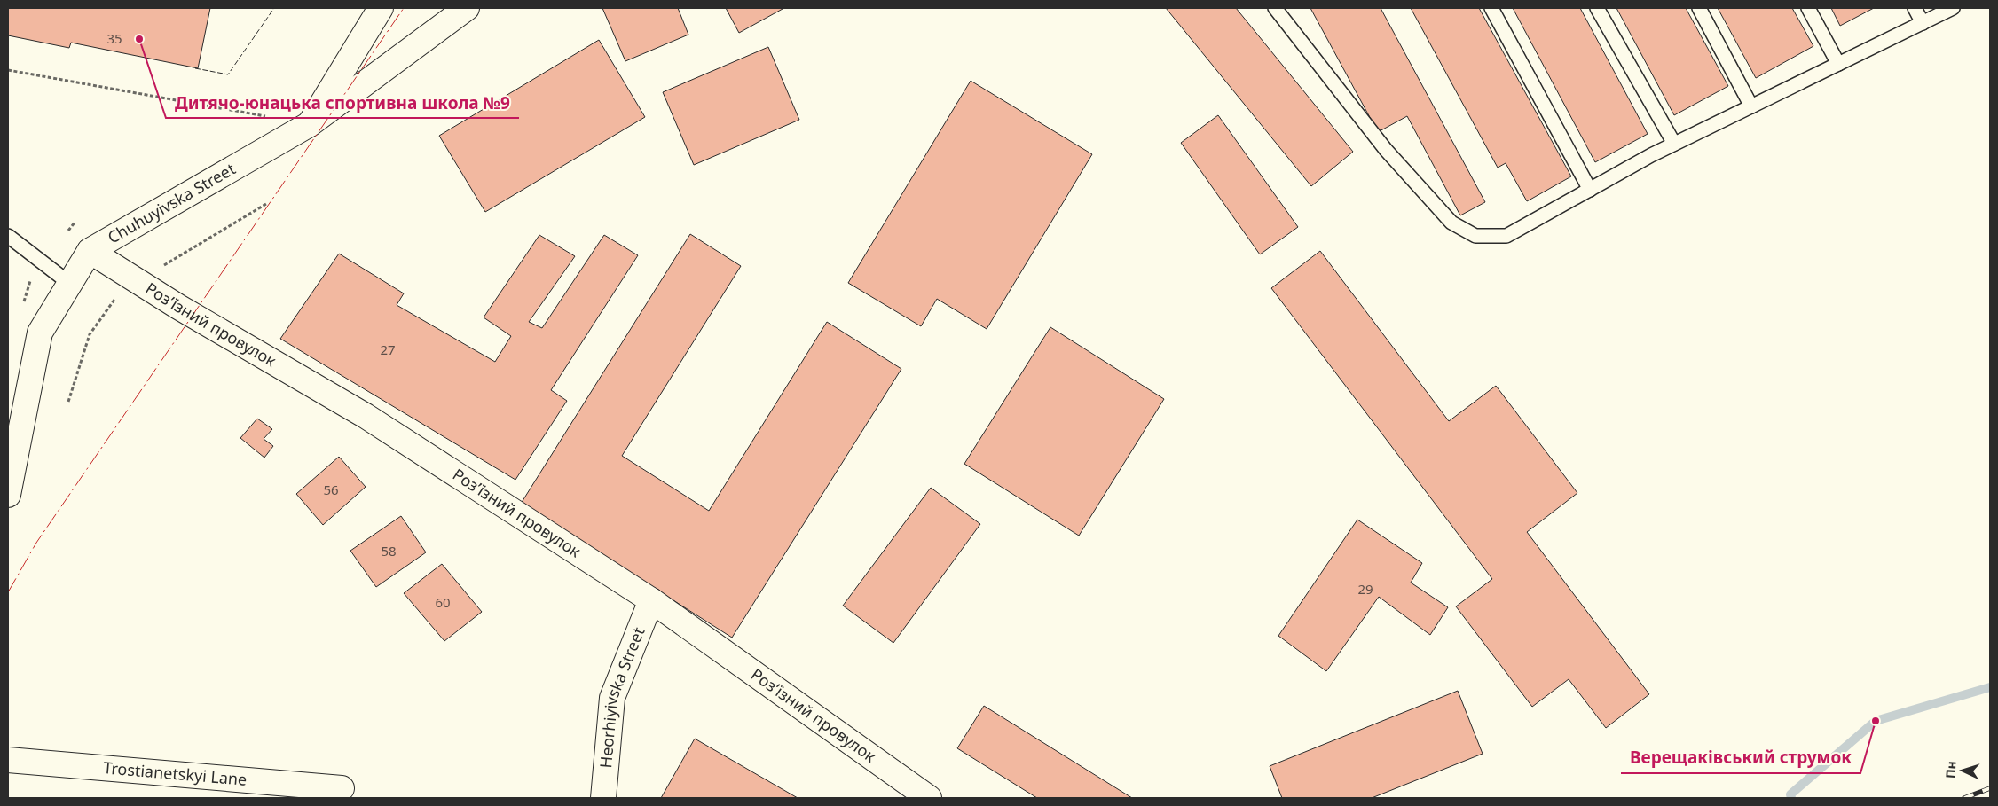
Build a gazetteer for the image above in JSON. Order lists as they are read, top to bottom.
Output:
{
  "streets": {
    "street": [
      "Chuhuyivska Street",
      "Роз’їзний провулок",
      "Heorhiyivska Street",
      "Trostianetskyi Lane"
    ]
  },
  "crossings": [
    ["Chuhuyivska Street", "Роз’їзний провулок"],
    ["Роз’їзний провулок", "Heorhiyivska Street"]
  ],
  "places": ["Дитячо-юнацька спортивна школа №9", "Верещаківський струмок"],
  "house_numbers": [
    "35",
    "27",
    "56",
    "58",
    "29",
    "60"
  ],
  "north": "left"
}
